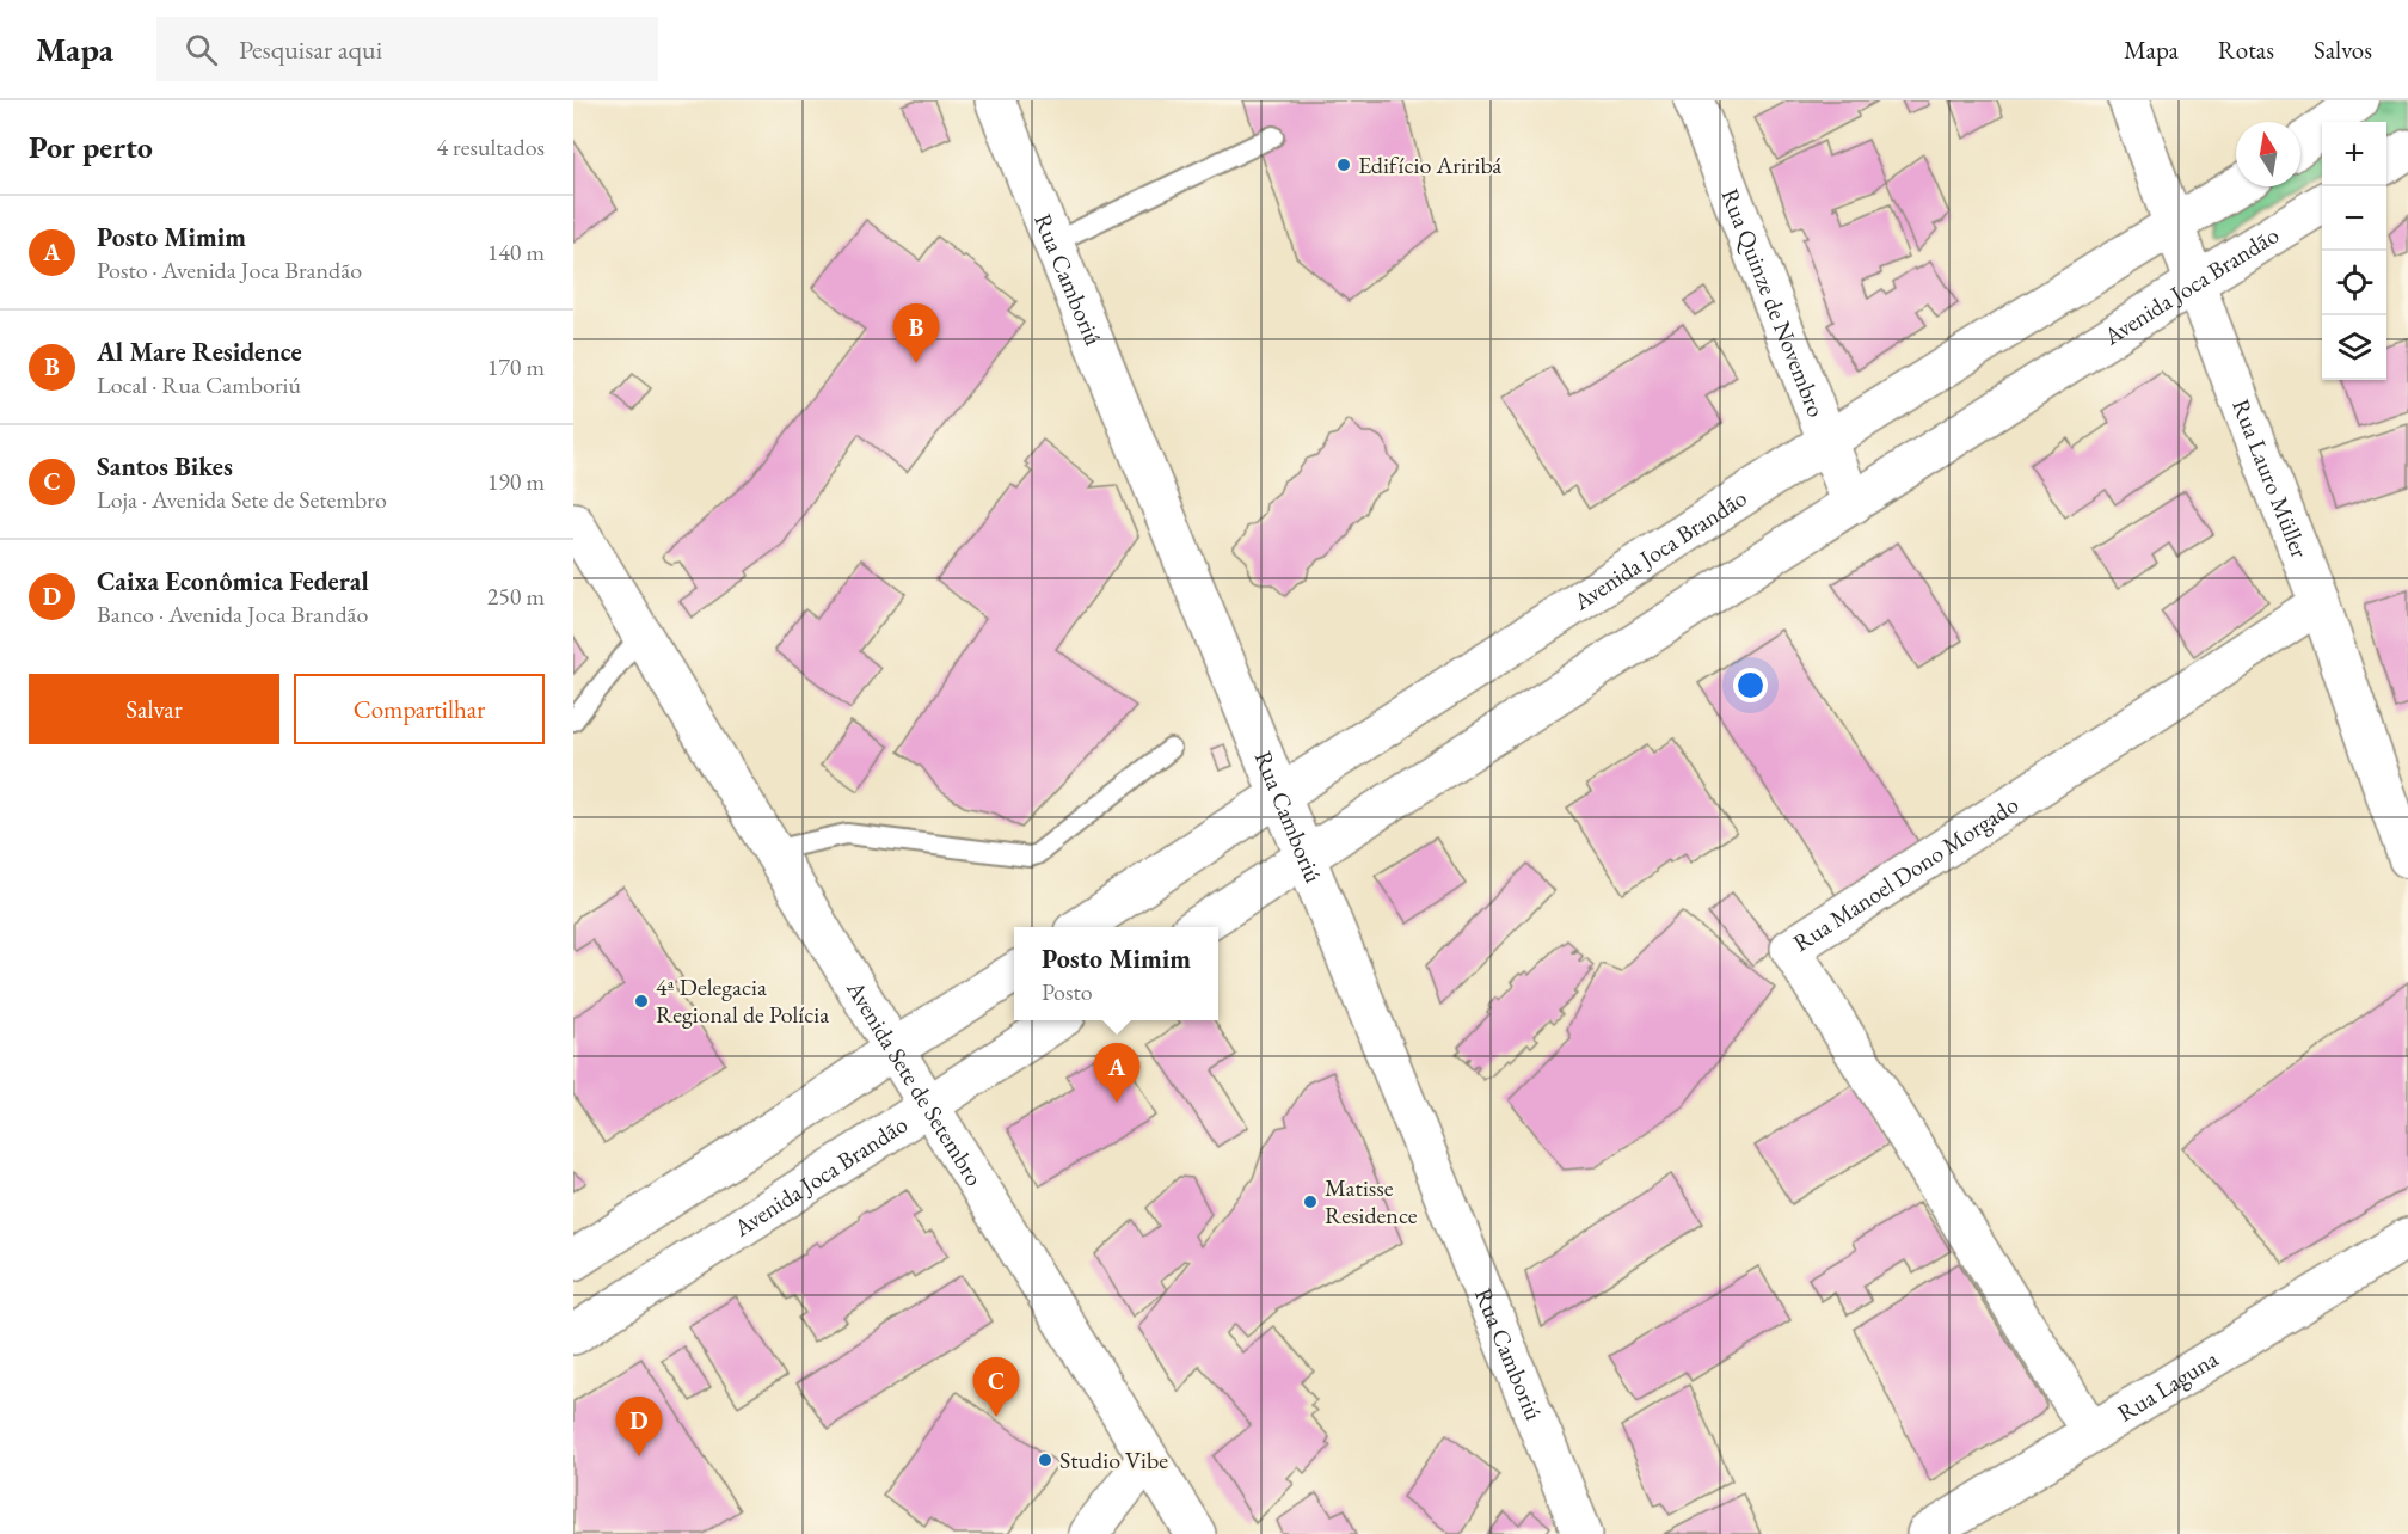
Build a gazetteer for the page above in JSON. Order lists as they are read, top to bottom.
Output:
{
  "streets": {
    "main road": [
      "Rua Camboriú",
      "Avenida Joca Brandão",
      "Rua Quinze de Novembro",
      "Rua Lauro Müller",
      "Rua Manoel Dono Morgado",
      "Avenida Sete de Setembro",
      "Rua Laguna"
    ]
  },
  "crossings": [
    ["Rua Camboriú", "Avenida Joca Brandão"],
    ["Avenida Joca Brandão", "Rua Quinze de Novembro"],
    ["Avenida Joca Brandão", "Rua Lauro Müller"],
    ["Avenida Joca Brandão", "Avenida Sete de Setembro"],
    ["Rua Lauro Müller", "Rua Manoel Dono Morgado"],
    ["Rua Manoel Dono Morgado", "Rua Laguna"]
  ],
  "places": [
    "Edifício Ariribá",
    "4ª Delegacia Regional de Polícia",
    "Matisse Residence",
    "Studio Vibe"
  ],
  "north": "top",
  "page": {
    "header": "Mapa",
    "search": "Pesquisar aqui",
    "nav": ["Mapa", "Rotas", "Salvos"],
    "heading": ["Por perto", "4 resultados"],
    "map_buttons": ["+", "−"],
    "list": [
      {
        "mark": "A",
        "name": "Posto Mimim",
        "note": "Posto · Avenida Joca Brandão",
        "value": "140 m"
      },
      {
        "mark": "B",
        "name": "Al Mare Residence",
        "note": "Local · Rua Camboriú",
        "value": "170 m"
      },
      {
        "mark": "C",
        "name": "Santos Bikes",
        "note": "Loja · Avenida Sete de Setembro",
        "value": "190 m"
      },
      {
        "mark": "D",
        "name": "Caixa Econômica Federal",
        "note": "Banco · Avenida Joca Brandão",
        "value": "250 m"
      }
    ],
    "pins": [
      "B",
      "A",
      "C",
      "D"
    ],
    "buttons": ["Salvar", "Compartilhar"],
    "popup": ["Posto Mimim", "Posto"]
  }
}
